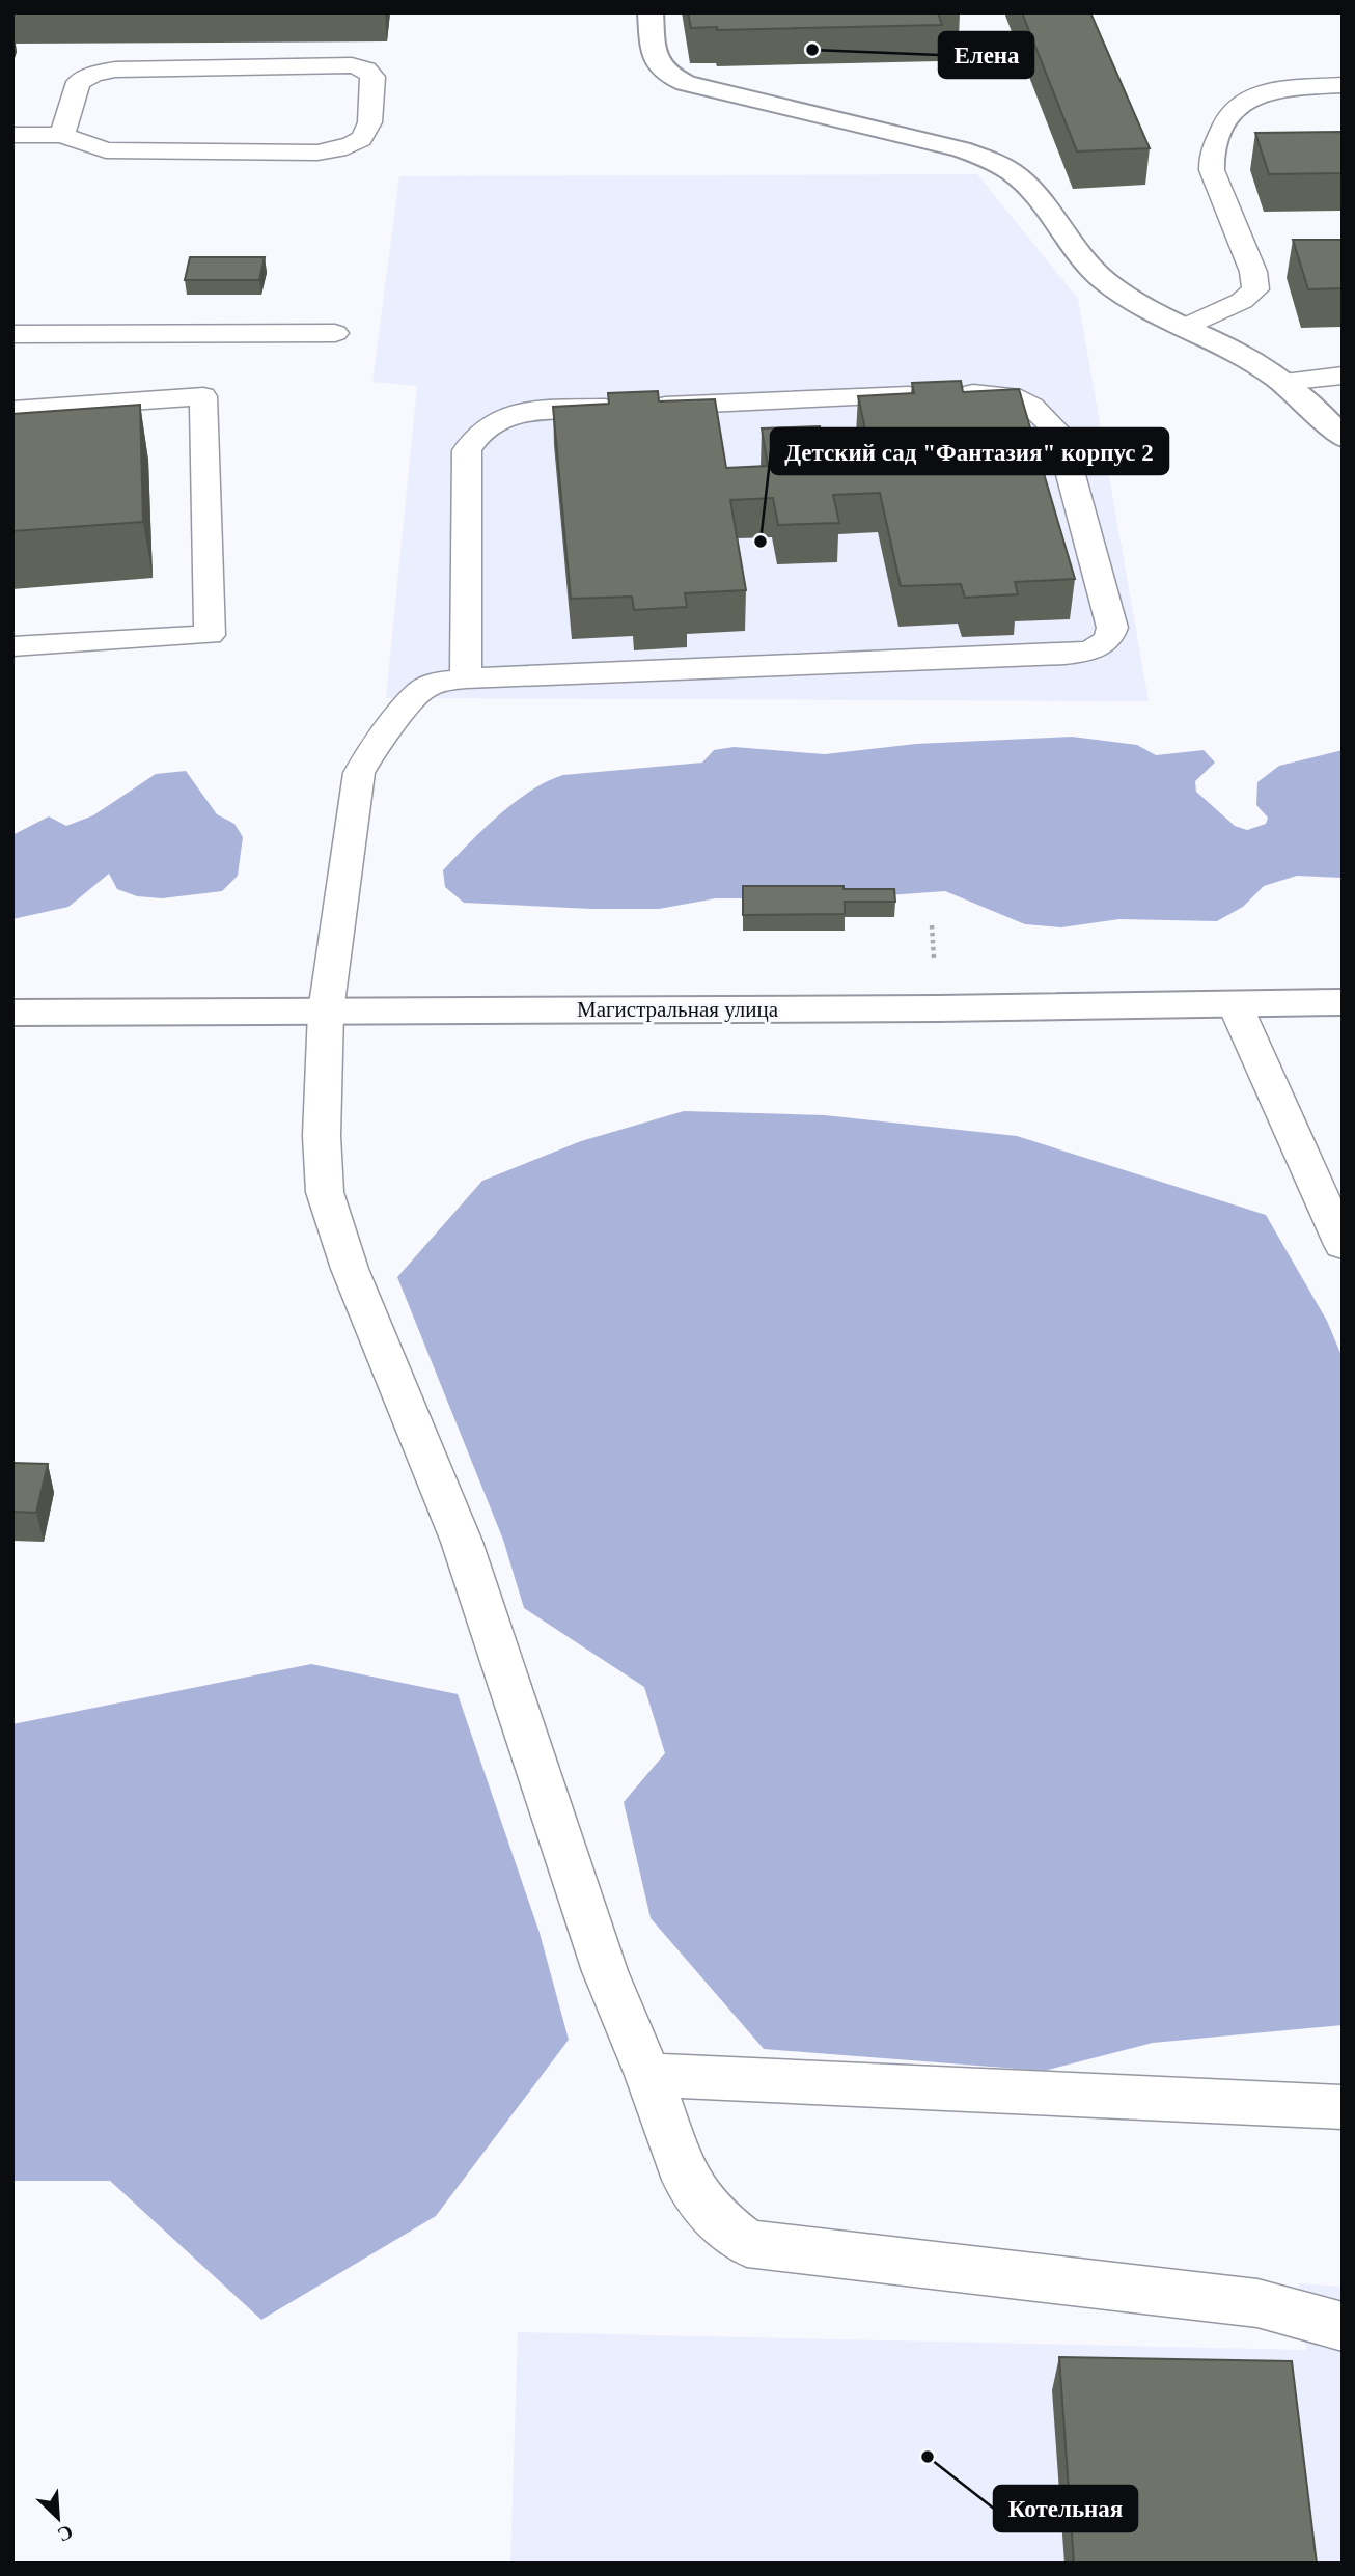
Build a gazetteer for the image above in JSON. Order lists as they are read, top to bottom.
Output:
{
  "streets": {
    "street": ["Магистральная улица"]
  },
  "places": ["Елена", "Детский сад \"Фантазия\" корпус 2", "Котельная"],
  "north": "bottom right"
}
